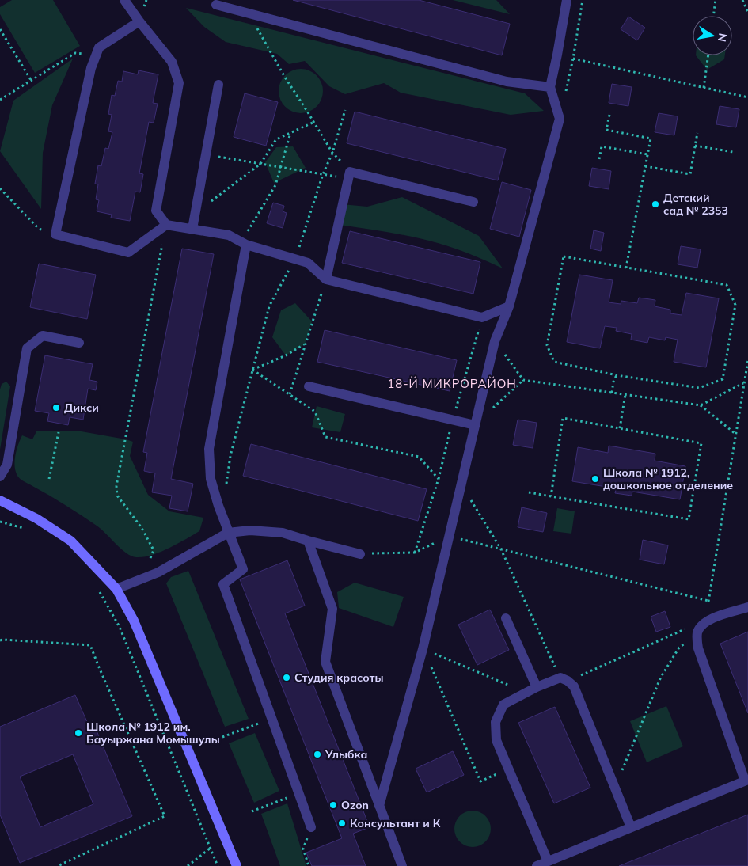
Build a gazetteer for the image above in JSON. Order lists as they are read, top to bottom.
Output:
{
  "districts": ["18-Й МИКРОРАЙОН"],
  "places": [
    "Детский сад № 2353",
    "Дикси",
    "Школа № 1912, дошкольное отделение",
    "Студия красоты",
    "Школа № 1912 им. Бауыржана Момышулы",
    "Улыбка",
    "Ozon",
    "Консультант и К"
  ],
  "north": "right"
}
